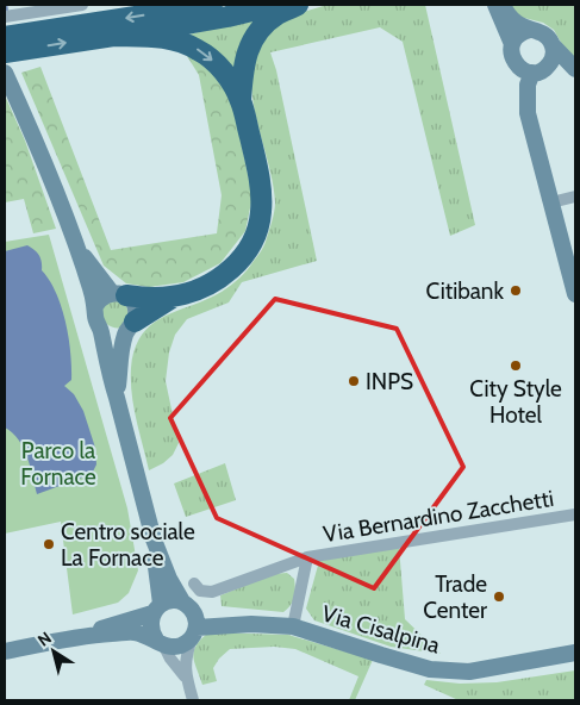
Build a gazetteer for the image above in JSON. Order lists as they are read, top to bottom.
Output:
{
  "streets": {
    "main road": ["Via Cisalpina"],
    "street": ["Via Bernardino Zacchetti"]
  },
  "crossings": [
    ["Via Bernardino Zacchetti", "Via Cisalpina"]
  ],
  "parks": ["Parco la Fornace"],
  "places": [
    "Citibank",
    "City Style Hotel",
    "INPS",
    "Centro sociale La Fornace",
    "Trade Center"
  ],
  "north": "top left"
}
